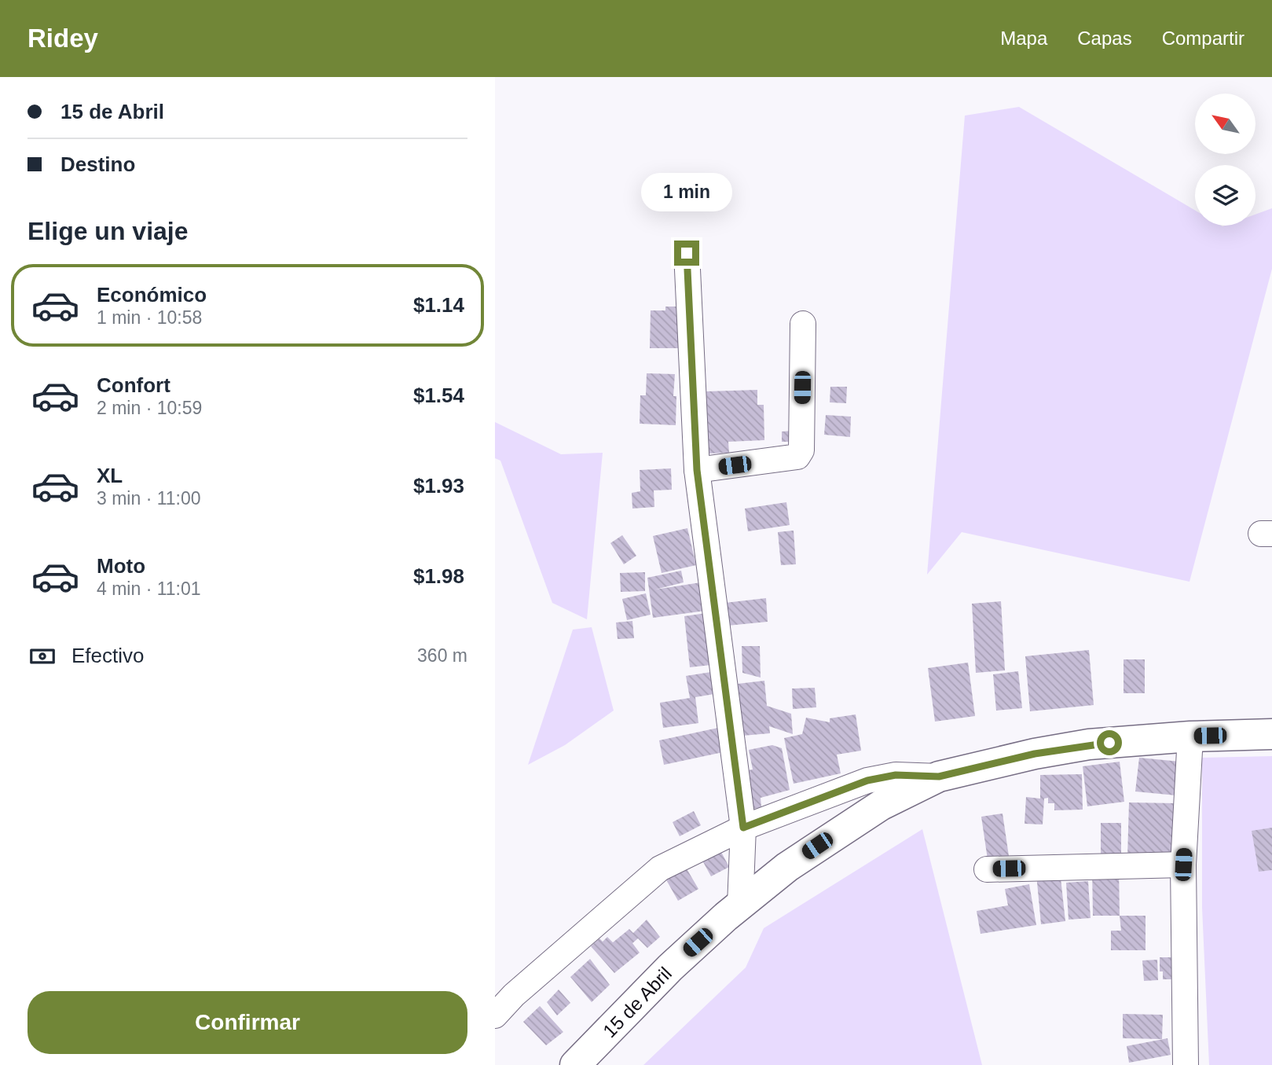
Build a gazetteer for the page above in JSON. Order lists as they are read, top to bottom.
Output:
{
  "streets": {
    "main road": ["15 de Abril"]
  },
  "north": "top left",
  "page": {
    "header": "Ridey",
    "nav": ["Mapa", "Capas", "Compartir"],
    "banner": ["15 de Abril", "Destino"],
    "bubble": "1 min",
    "heading": "Elige un viaje",
    "list": [
      {
        "name": "Económico",
        "note": "1 min · 10:58",
        "value": "$1.14"
      },
      {
        "name": "Confort",
        "note": "2 min · 10:59",
        "value": "$1.54"
      },
      {
        "name": "XL",
        "note": "3 min · 11:00",
        "value": "$1.93"
      },
      {
        "name": "Moto",
        "note": "4 min · 11:01",
        "value": "$1.98"
      }
    ],
    "pay": ["Efectivo", "360 m"],
    "buttons": "Confirmar"
  }
}
